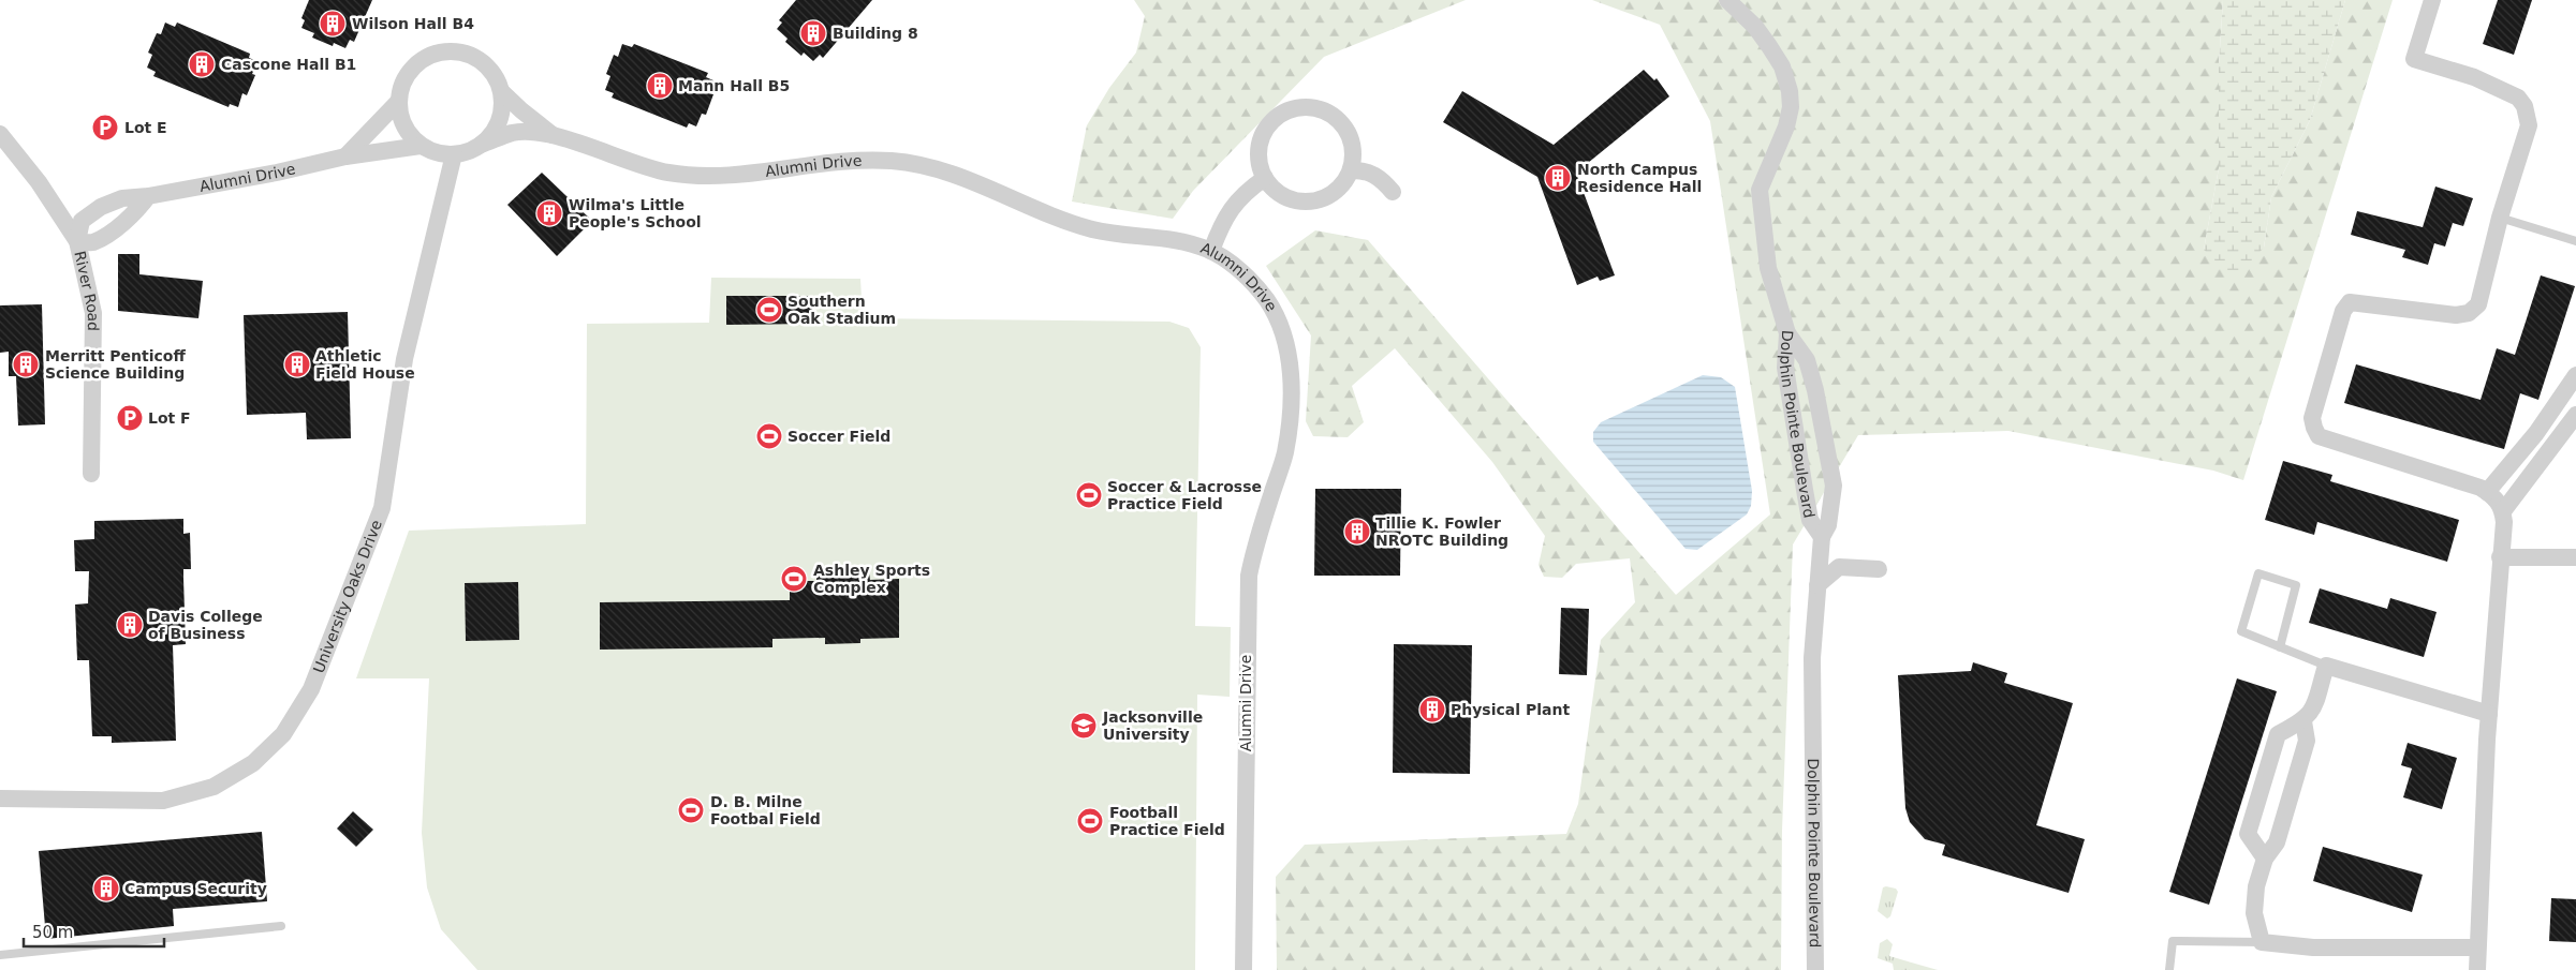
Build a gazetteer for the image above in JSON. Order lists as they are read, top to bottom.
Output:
{
  "streets": {
    "street": [
      "Alumni Drive",
      "River Road",
      "Dolphin Pointe Boulevard",
      "University Oaks Drive"
    ]
  },
  "crossings": [
    ["Alumni Drive", "River Road"],
    ["Alumni Drive", "University Oaks Drive"]
  ],
  "places": {
    "building": [
      "Wilson Hall B4",
      "Building 8",
      "Cascone Hall B1",
      "Mann Hall B5",
      "North Campus Residence Hall",
      "Wilma's Little People's School",
      "Merritt Penticoff Science Building",
      "Athletic Field House",
      "Tillie K. Fowler NROTC Building",
      "Davis College of Business",
      "Physical Plant",
      "Campus Security"
    ],
    "parking": ["Lot E", "Lot F"],
    "sports": [
      "Southern Oak Stadium",
      "Soccer Field",
      "Soccer & Lacrosse Practice Field",
      "Ashley Sports Complex",
      "D. B. Milne Footbal Field",
      "Football Practice Field"
    ],
    "school or university": ["Jacksonville University"]
  },
  "scale_bar": "50 m"
}
